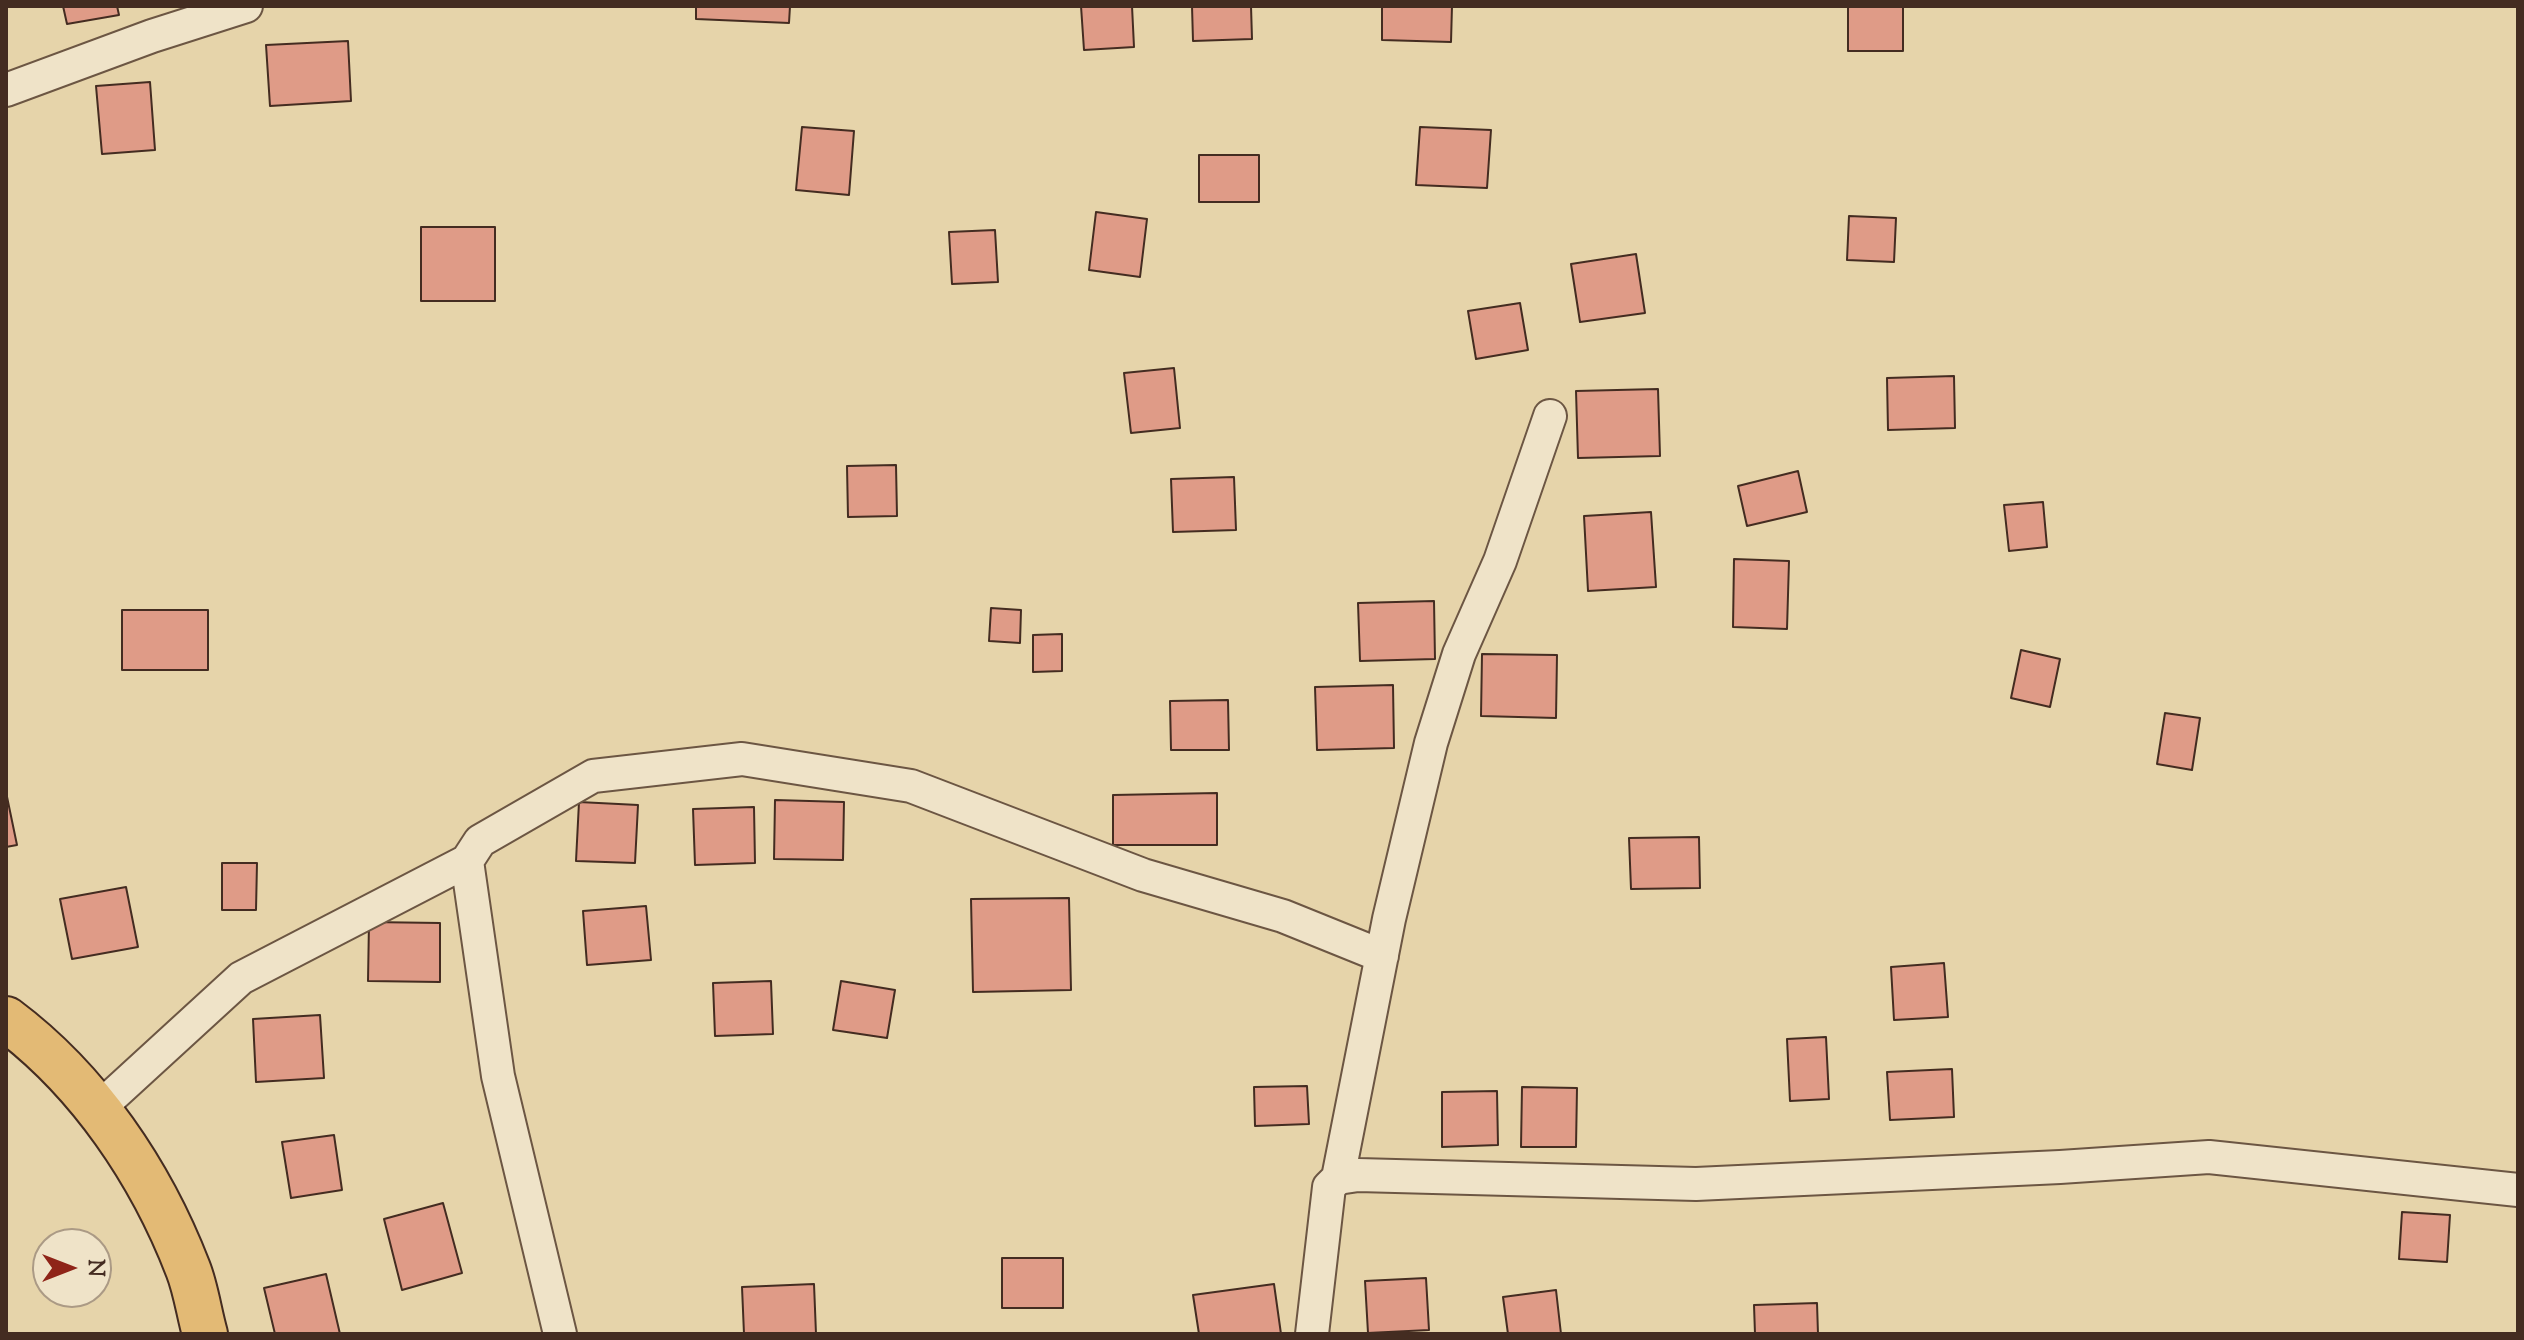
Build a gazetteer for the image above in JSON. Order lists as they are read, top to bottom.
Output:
{
  "north": "right"
}
